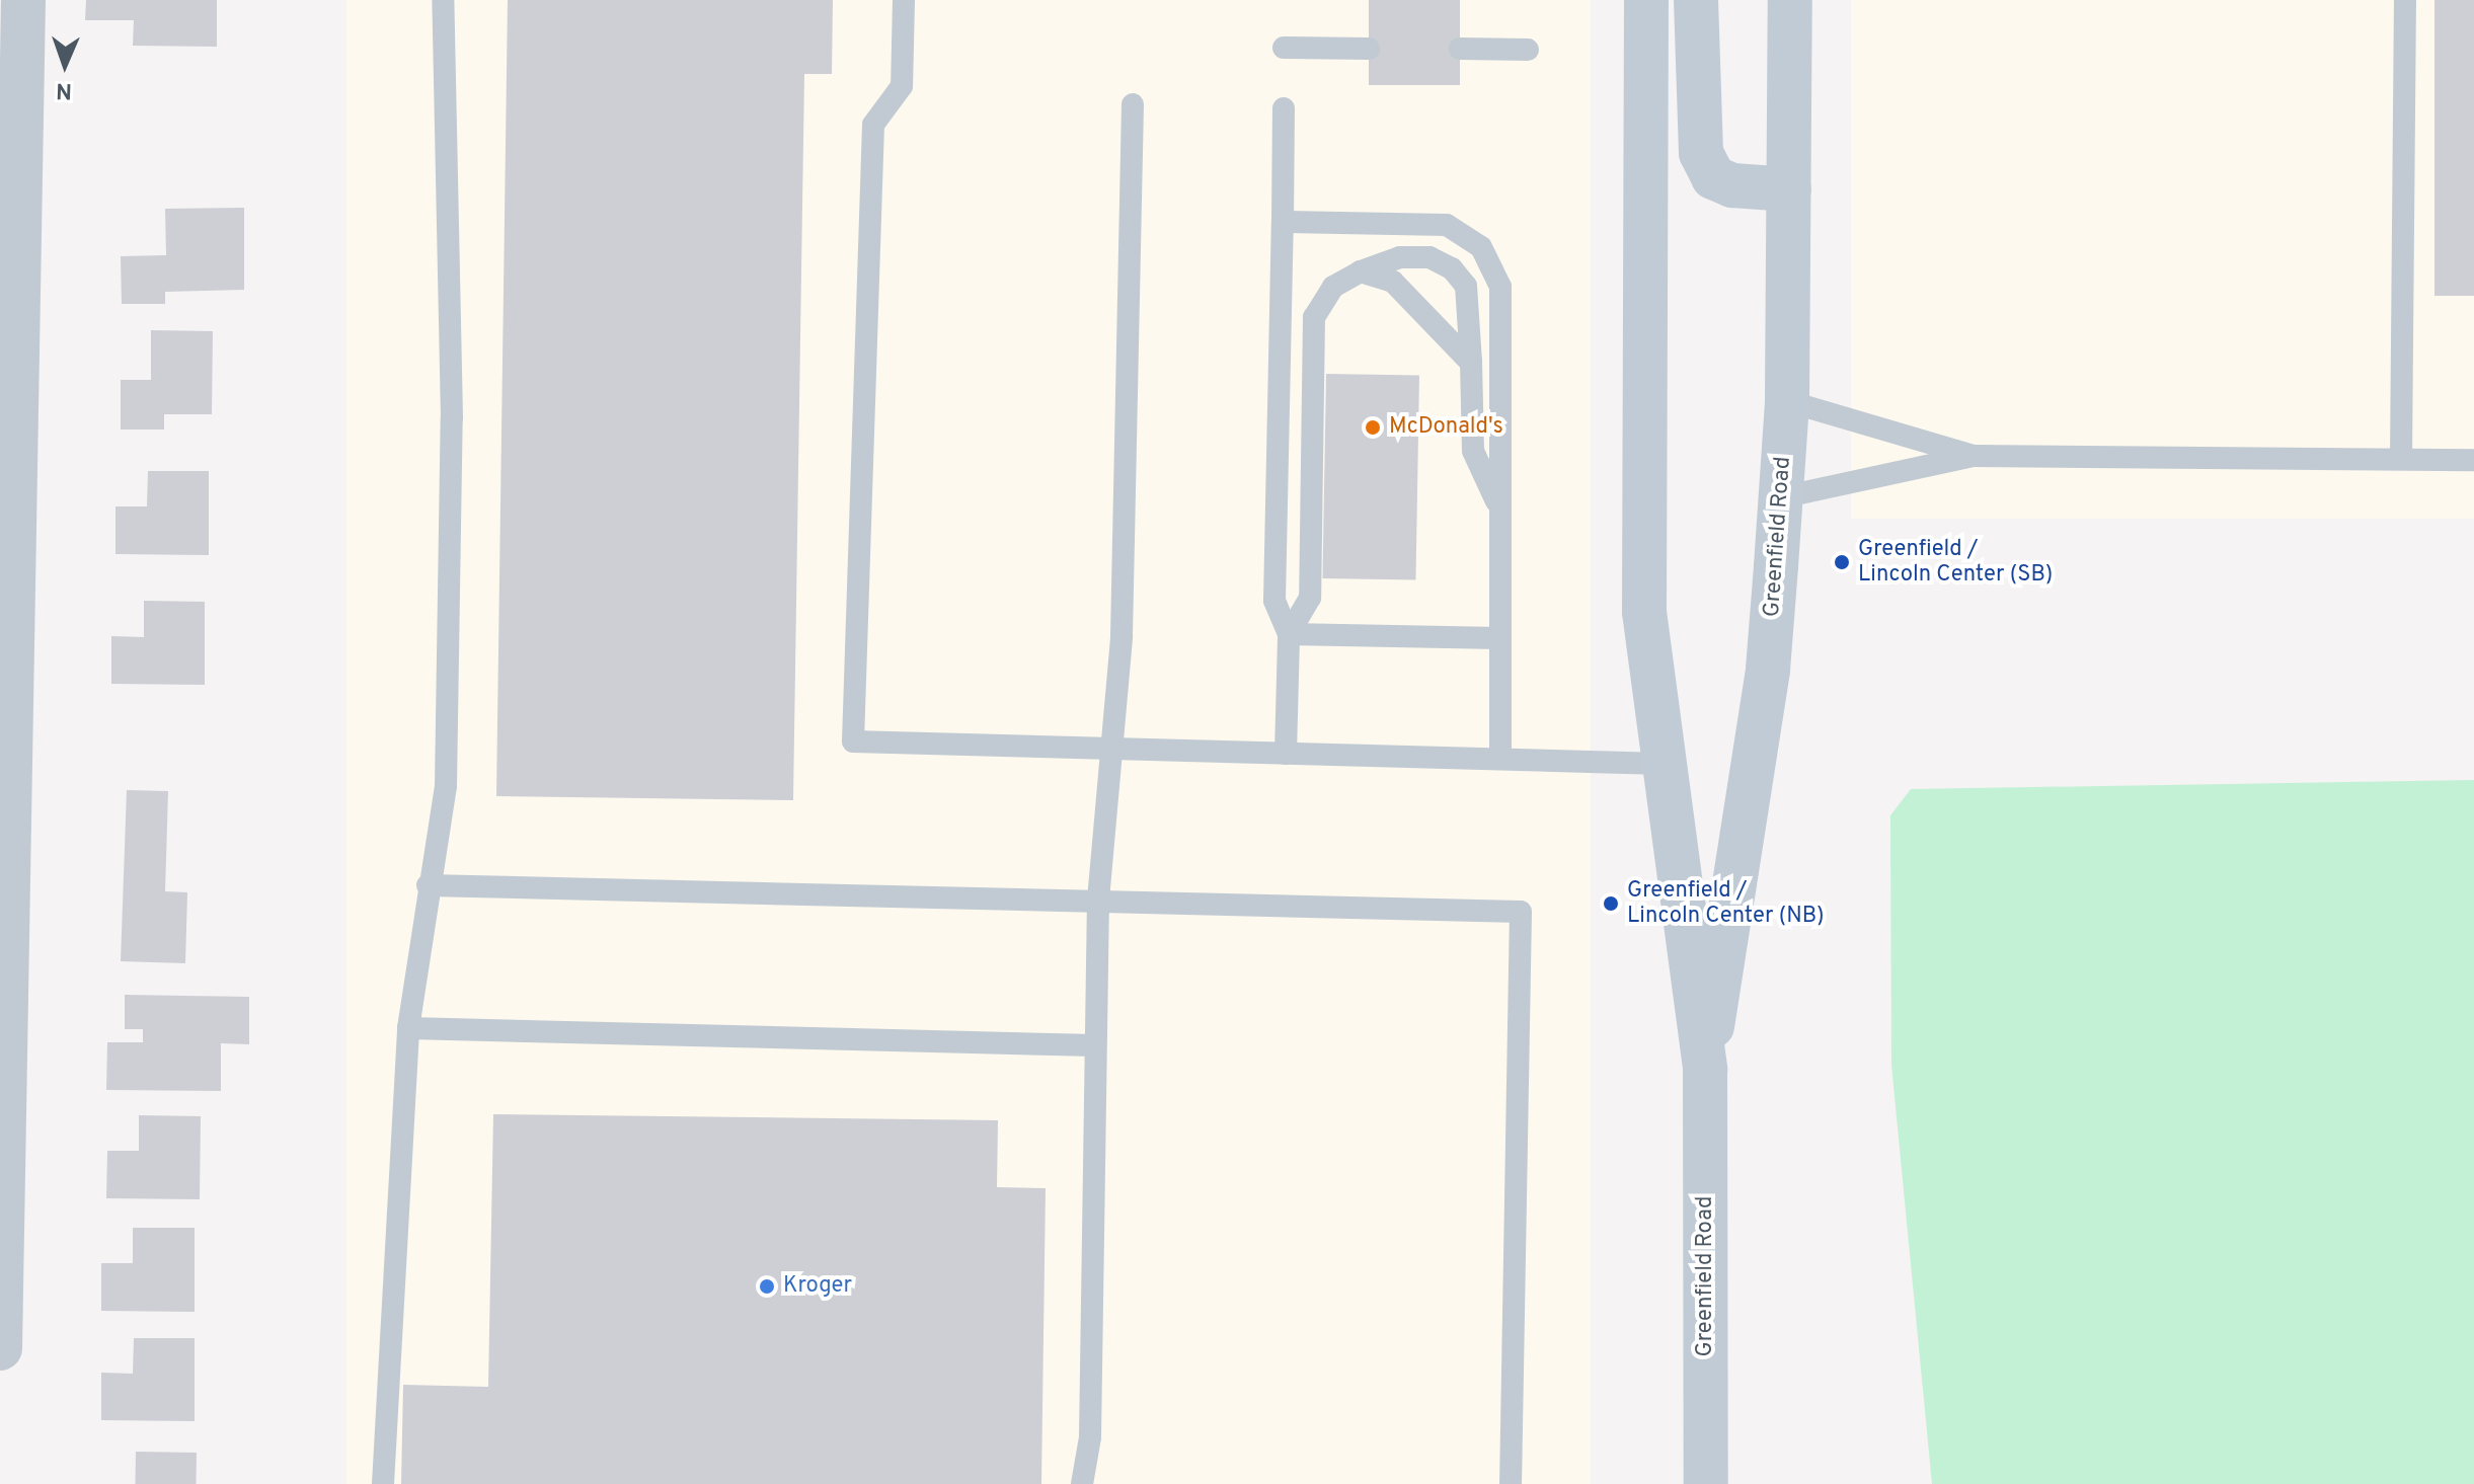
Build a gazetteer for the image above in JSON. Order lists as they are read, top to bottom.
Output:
{
  "streets": {
    "main road": ["Greenfield Road"]
  },
  "places": [
    "McDonald's",
    "Greenfield / Lincoln Center (SB)",
    "Greenfield / Lincoln Center (NB)",
    "Kroger"
  ],
  "north": "bottom"
}
